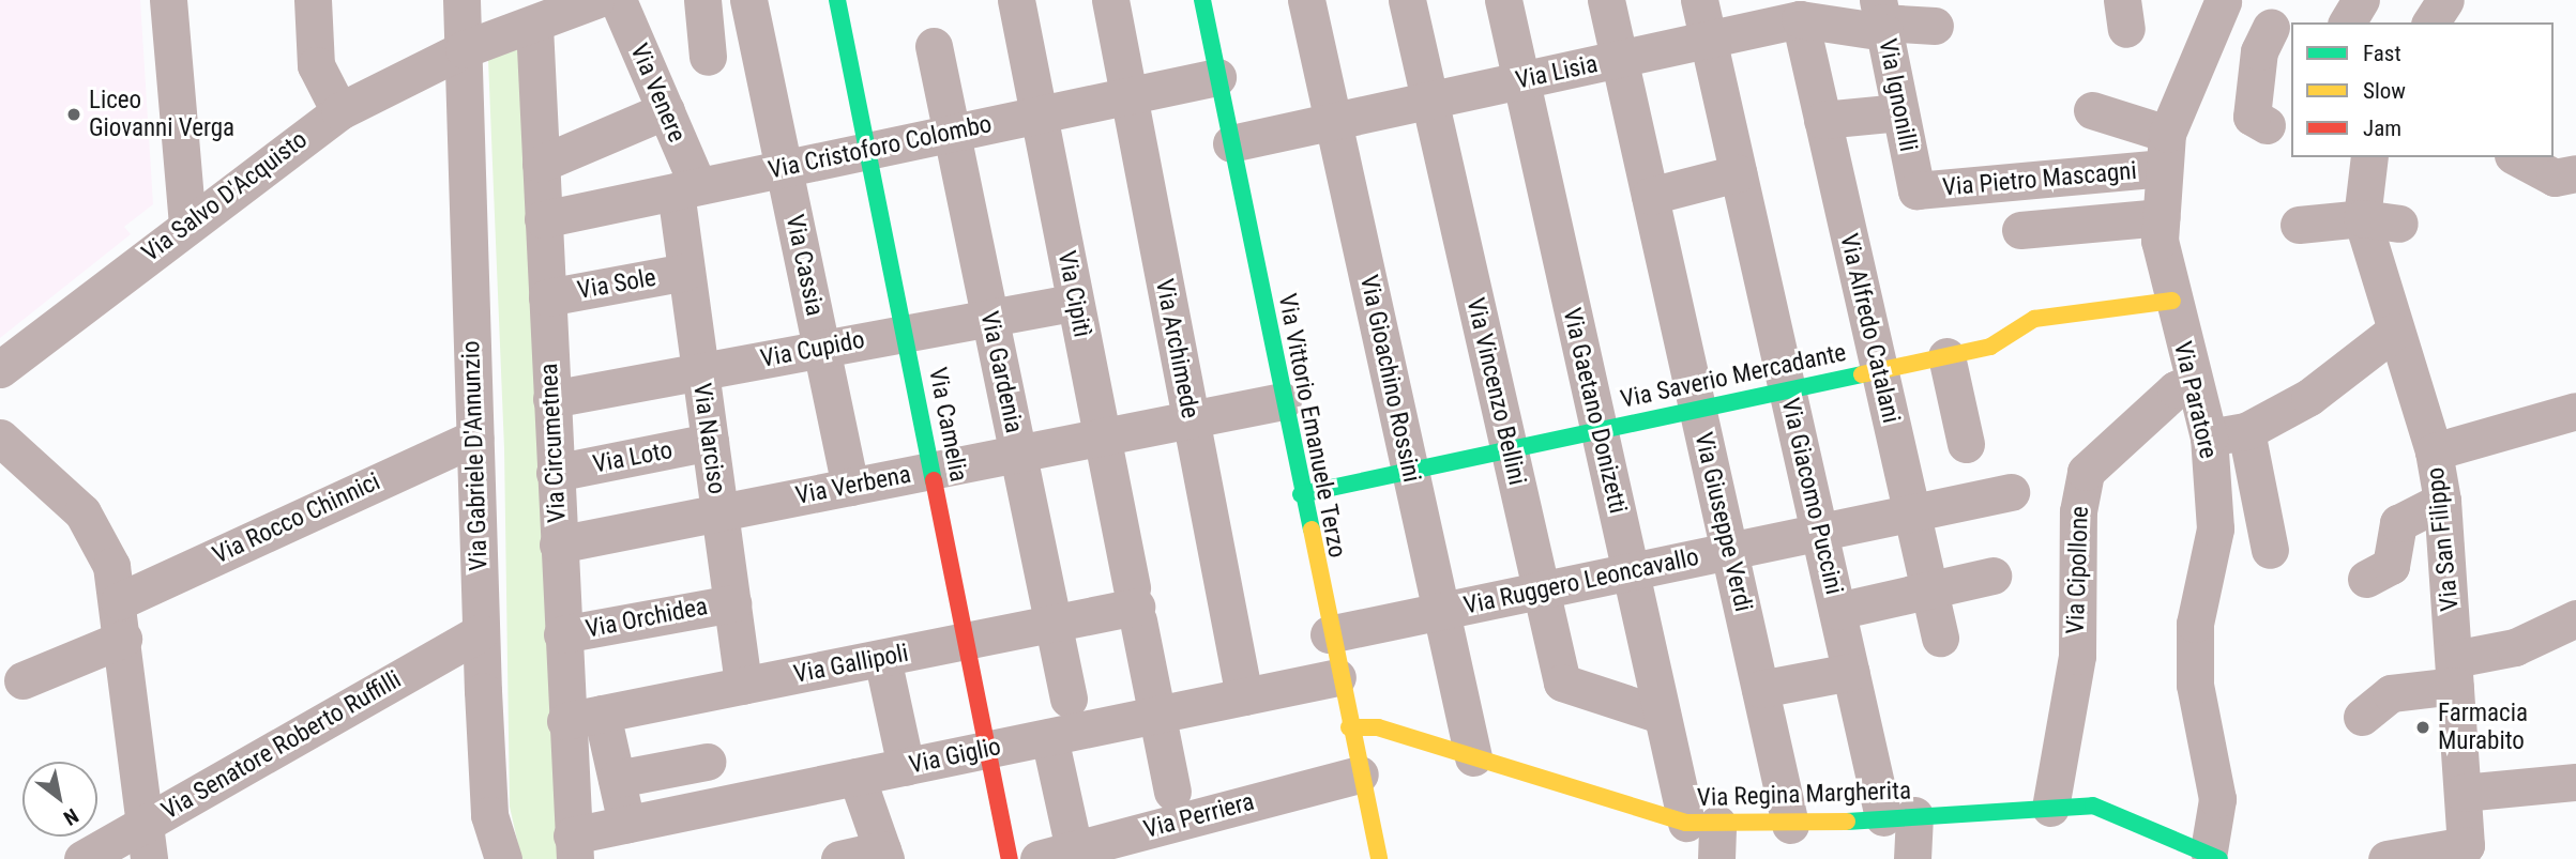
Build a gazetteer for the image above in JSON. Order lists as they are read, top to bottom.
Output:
{
  "streets": {
    "street": [
      "Via Lisia",
      "Via Venere",
      "Via Ignonilli",
      "Via Cristoforo Colombo",
      "Via Pietro Mascagni",
      "Via Salvo D'Acquisto",
      "Via Cassia",
      "Via Sole",
      "Via Cipitì",
      "Via Alfredo Catalani",
      "Via Archimede",
      "Via Cupido",
      "Via Gardenia",
      "Via Saverio Mercadante",
      "Via Gioachino Rossini",
      "Via Vincenzo Bellini",
      "Via Paratore",
      "Via Gaetano Donizetti",
      "Via Camelia",
      "Via Vittorio Emanuele Terzo",
      "Via Narciso",
      "Via Circumetnea",
      "Via Gabriele D'Annunzio",
      "Via Loto",
      "Via Verbena",
      "Via Giacomo Puccini",
      "Via Rocco Chinnici",
      "Via Giuseppe Verdi",
      "Via San Filippo",
      "Via Cipollone",
      "Via Ruggero Leoncavallo",
      "Via Orchidea",
      "Via Gallipoli",
      "Via Senatore Roberto Ruffilli",
      "Via Giglio",
      "Via Regina Margherita",
      "Via Perriera"
    ]
  },
  "crossings": [
    ["Via Lisia", "Via Ignonilli"],
    ["Via Lisia", "Via Alfredo Catalani"],
    ["Via Lisia", "Via Gioachino Rossini"],
    ["Via Lisia", "Via Vincenzo Bellini"],
    ["Via Lisia", "Via Gaetano Donizetti"],
    ["Via Lisia", "Via Vittorio Emanuele Terzo"],
    ["Via Lisia", "Via Giacomo Puccini"],
    ["Via Lisia", "Via Giuseppe Verdi"],
    ["Via Venere", "Via Cristoforo Colombo"],
    ["Via Venere", "Via Narciso"],
    ["Via Ignonilli", "Via Pietro Mascagni"],
    ["Via Cristoforo Colombo", "Via Cassia"],
    ["Via Cristoforo Colombo", "Via Cipitì"],
    ["Via Cristoforo Colombo", "Via Archimede"],
    ["Via Cristoforo Colombo", "Via Gardenia"],
    ["Via Cristoforo Colombo", "Via Camelia"],
    ["Via Cristoforo Colombo", "Via Vittorio Emanuele Terzo"],
    ["Via Cristoforo Colombo", "Via Narciso"],
    ["Via Cristoforo Colombo", "Via Circumetnea"],
    ["Via Pietro Mascagni", "Via Paratore"],
    ["Via Salvo D'Acquisto", "Via Circumetnea"],
    ["Via Salvo D'Acquisto", "Via Gabriele D'Annunzio"],
    ["Via Cassia", "Via Cupido"],
    ["Via Cassia", "Via Verbena"],
    ["Via Sole", "Via Narciso"],
    ["Via Sole", "Via Circumetnea"],
    ["Via Cipitì", "Via Cupido"],
    ["Via Cipitì", "Via Verbena"],
    ["Via Cipitì", "Via Gallipoli"],
    ["Via Cipitì", "Via Giglio"],
    ["Via Alfredo Catalani", "Via Saverio Mercadante"],
    ["Via Alfredo Catalani", "Via Ruggero Leoncavallo"],
    ["Via Archimede", "Via Verbena"],
    ["Via Archimede", "Via Giglio"],
    ["Via Cupido", "Via Gardenia"],
    ["Via Cupido", "Via Camelia"],
    ["Via Cupido", "Via Narciso"],
    ["Via Cupido", "Via Circumetnea"],
    ["Via Gardenia", "Via Verbena"],
    ["Via Gardenia", "Via Gallipoli"],
    ["Via Saverio Mercadante", "Via Gioachino Rossini"],
    ["Via Saverio Mercadante", "Via Vincenzo Bellini"],
    ["Via Saverio Mercadante", "Via Paratore"],
    ["Via Saverio Mercadante", "Via Gaetano Donizetti"],
    ["Via Saverio Mercadante", "Via Vittorio Emanuele Terzo"],
    ["Via Saverio Mercadante", "Via Giacomo Puccini"],
    ["Via Saverio Mercadante", "Via Giuseppe Verdi"],
    ["Via Gioachino Rossini", "Via Ruggero Leoncavallo"],
    ["Via Gioachino Rossini", "Via Regina Margherita"],
    ["Via Vincenzo Bellini", "Via Gaetano Donizetti"],
    ["Via Vincenzo Bellini", "Via Ruggero Leoncavallo"],
    ["Via Paratore", "Via Cipollone"],
    ["Via Paratore", "Via Regina Margherita"],
    ["Via Gaetano Donizetti", "Via Ruggero Leoncavallo"],
    ["Via Gaetano Donizetti", "Via Regina Margherita"],
    ["Via Camelia", "Via Verbena"],
    ["Via Camelia", "Via Gallipoli"],
    ["Via Camelia", "Via Giglio"],
    ["Via Vittorio Emanuele Terzo", "Via Verbena"],
    ["Via Vittorio Emanuele Terzo", "Via Ruggero Leoncavallo"],
    ["Via Vittorio Emanuele Terzo", "Via Giglio"],
    ["Via Vittorio Emanuele Terzo", "Via Regina Margherita"],
    ["Via Vittorio Emanuele Terzo", "Via Perriera"],
    ["Via Narciso", "Via Loto"],
    ["Via Narciso", "Via Verbena"],
    ["Via Narciso", "Via Orchidea"],
    ["Via Narciso", "Via Gallipoli"],
    ["Via Circumetnea", "Via Loto"],
    ["Via Circumetnea", "Via Verbena"],
    ["Via Circumetnea", "Via Orchidea"],
    ["Via Circumetnea", "Via Gallipoli"],
    ["Via Circumetnea", "Via Giglio"],
    ["Via Gabriele D'Annunzio", "Via Rocco Chinnici"],
    ["Via Gabriele D'Annunzio", "Via Senatore Roberto Ruffilli"],
    ["Via Giacomo Puccini", "Via Ruggero Leoncavallo"],
    ["Via Giacomo Puccini", "Via Regina Margherita"],
    ["Via Giuseppe Verdi", "Via Ruggero Leoncavallo"],
    ["Via Giuseppe Verdi", "Via Regina Margherita"],
    ["Via Cipollone", "Via Regina Margherita"]
  ],
  "places": ["Liceo Giovanni Verga", "Farmacia Murabito"],
  "legend": ["Fast", "Slow", "Jam"],
  "north": "bottom right"
}
